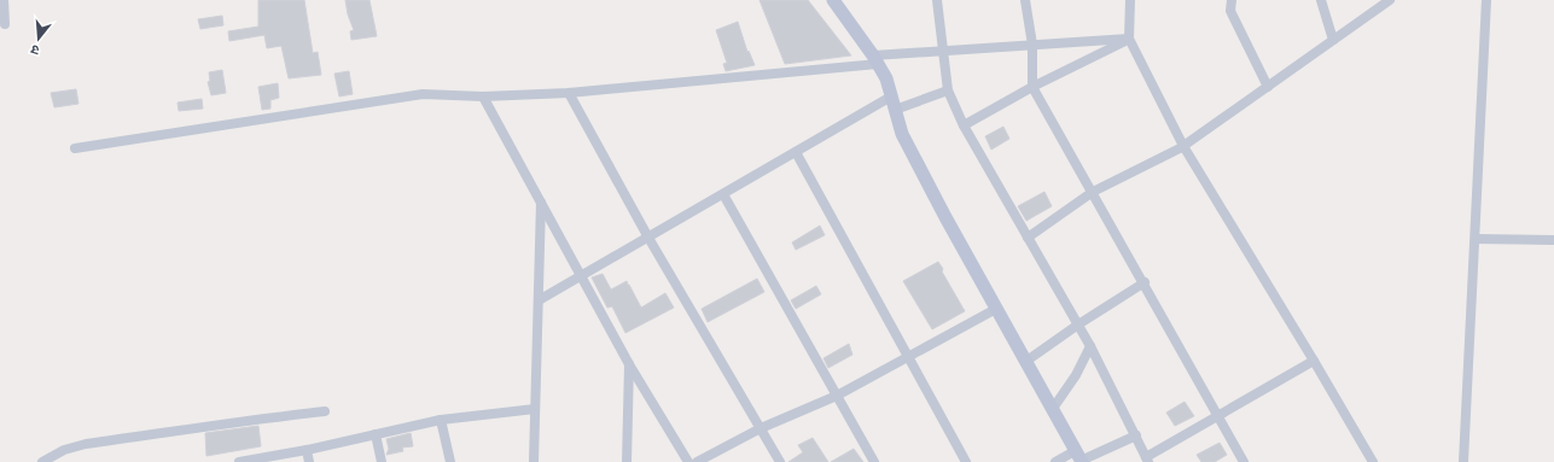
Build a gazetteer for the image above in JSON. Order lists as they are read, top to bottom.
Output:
{
  "north": "bottom"
}
